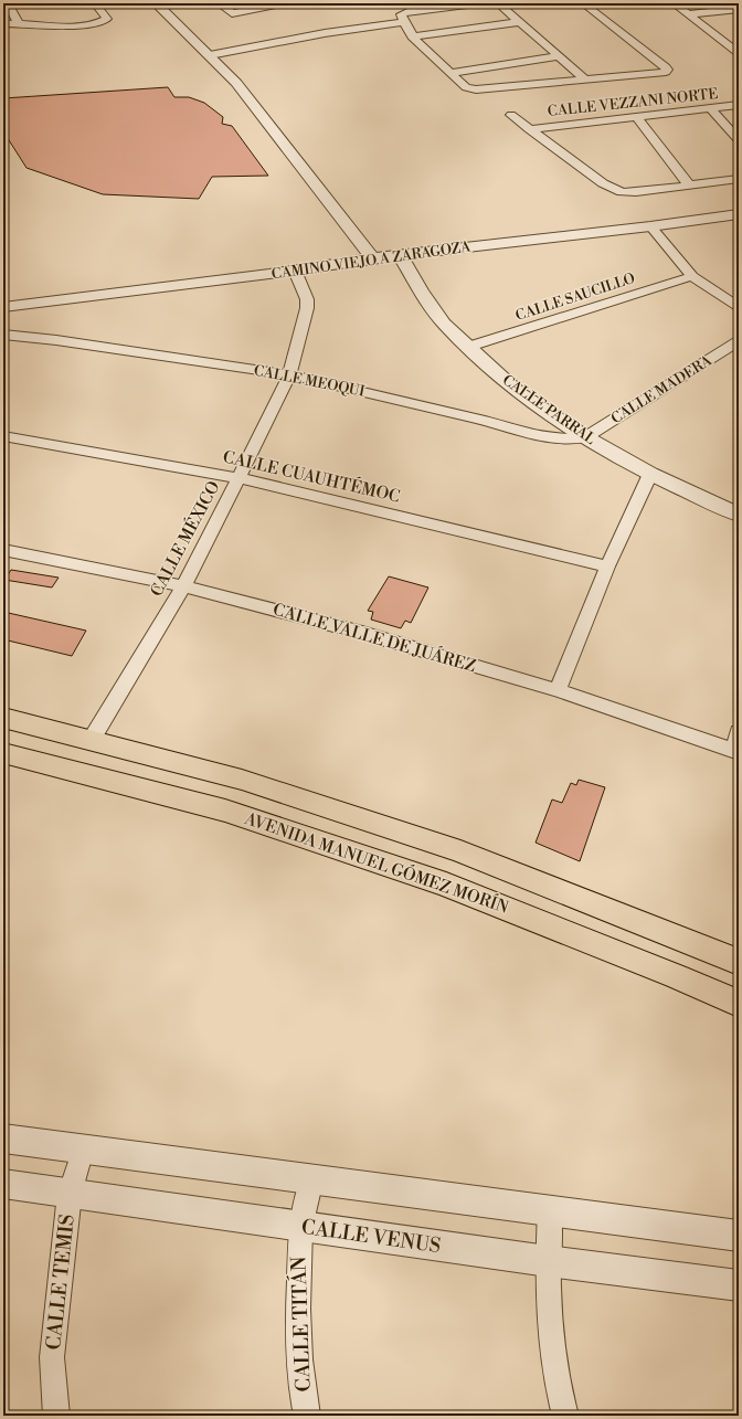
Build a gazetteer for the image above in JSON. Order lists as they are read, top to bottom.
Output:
{
  "streets": {
    "main road": ["AVENIDA MANUEL GÓMEZ MORÍN"],
    "street": [
      "CALLE VEZZANI NORTE",
      "CAMINO VIEJO A ZARAGOZA",
      "CALLE SAUCILLO",
      "CALLE MEOQUI",
      "CALLE MADERA",
      "CALLE PARRAL",
      "CALLE CUAUHTÉMOC",
      "CALLE MÉXICO",
      "CALLE VALLE DE JUÁREZ",
      "CALLE VENUS",
      "CALLE TEMIS",
      "CALLE TITÁN"
    ]
  },
  "crossings": [
    ["CAMINO VIEJO A ZARAGOZA", "CALLE PARRAL"],
    ["CAMINO VIEJO A ZARAGOZA", "CALLE MÉXICO"],
    ["CALLE SAUCILLO", "CALLE PARRAL"],
    ["CALLE MEOQUI", "CALLE MADERA"],
    ["CALLE MEOQUI", "CALLE PARRAL"],
    ["CALLE MEOQUI", "CALLE MÉXICO"],
    ["CALLE MADERA", "CALLE PARRAL"],
    ["CALLE CUAUHTÉMOC", "CALLE MÉXICO"],
    ["CALLE MÉXICO", "CALLE VALLE DE JUÁREZ"],
    ["CALLE VENUS", "CALLE TEMIS"],
    ["CALLE VENUS", "CALLE TITÁN"]
  ]
}
